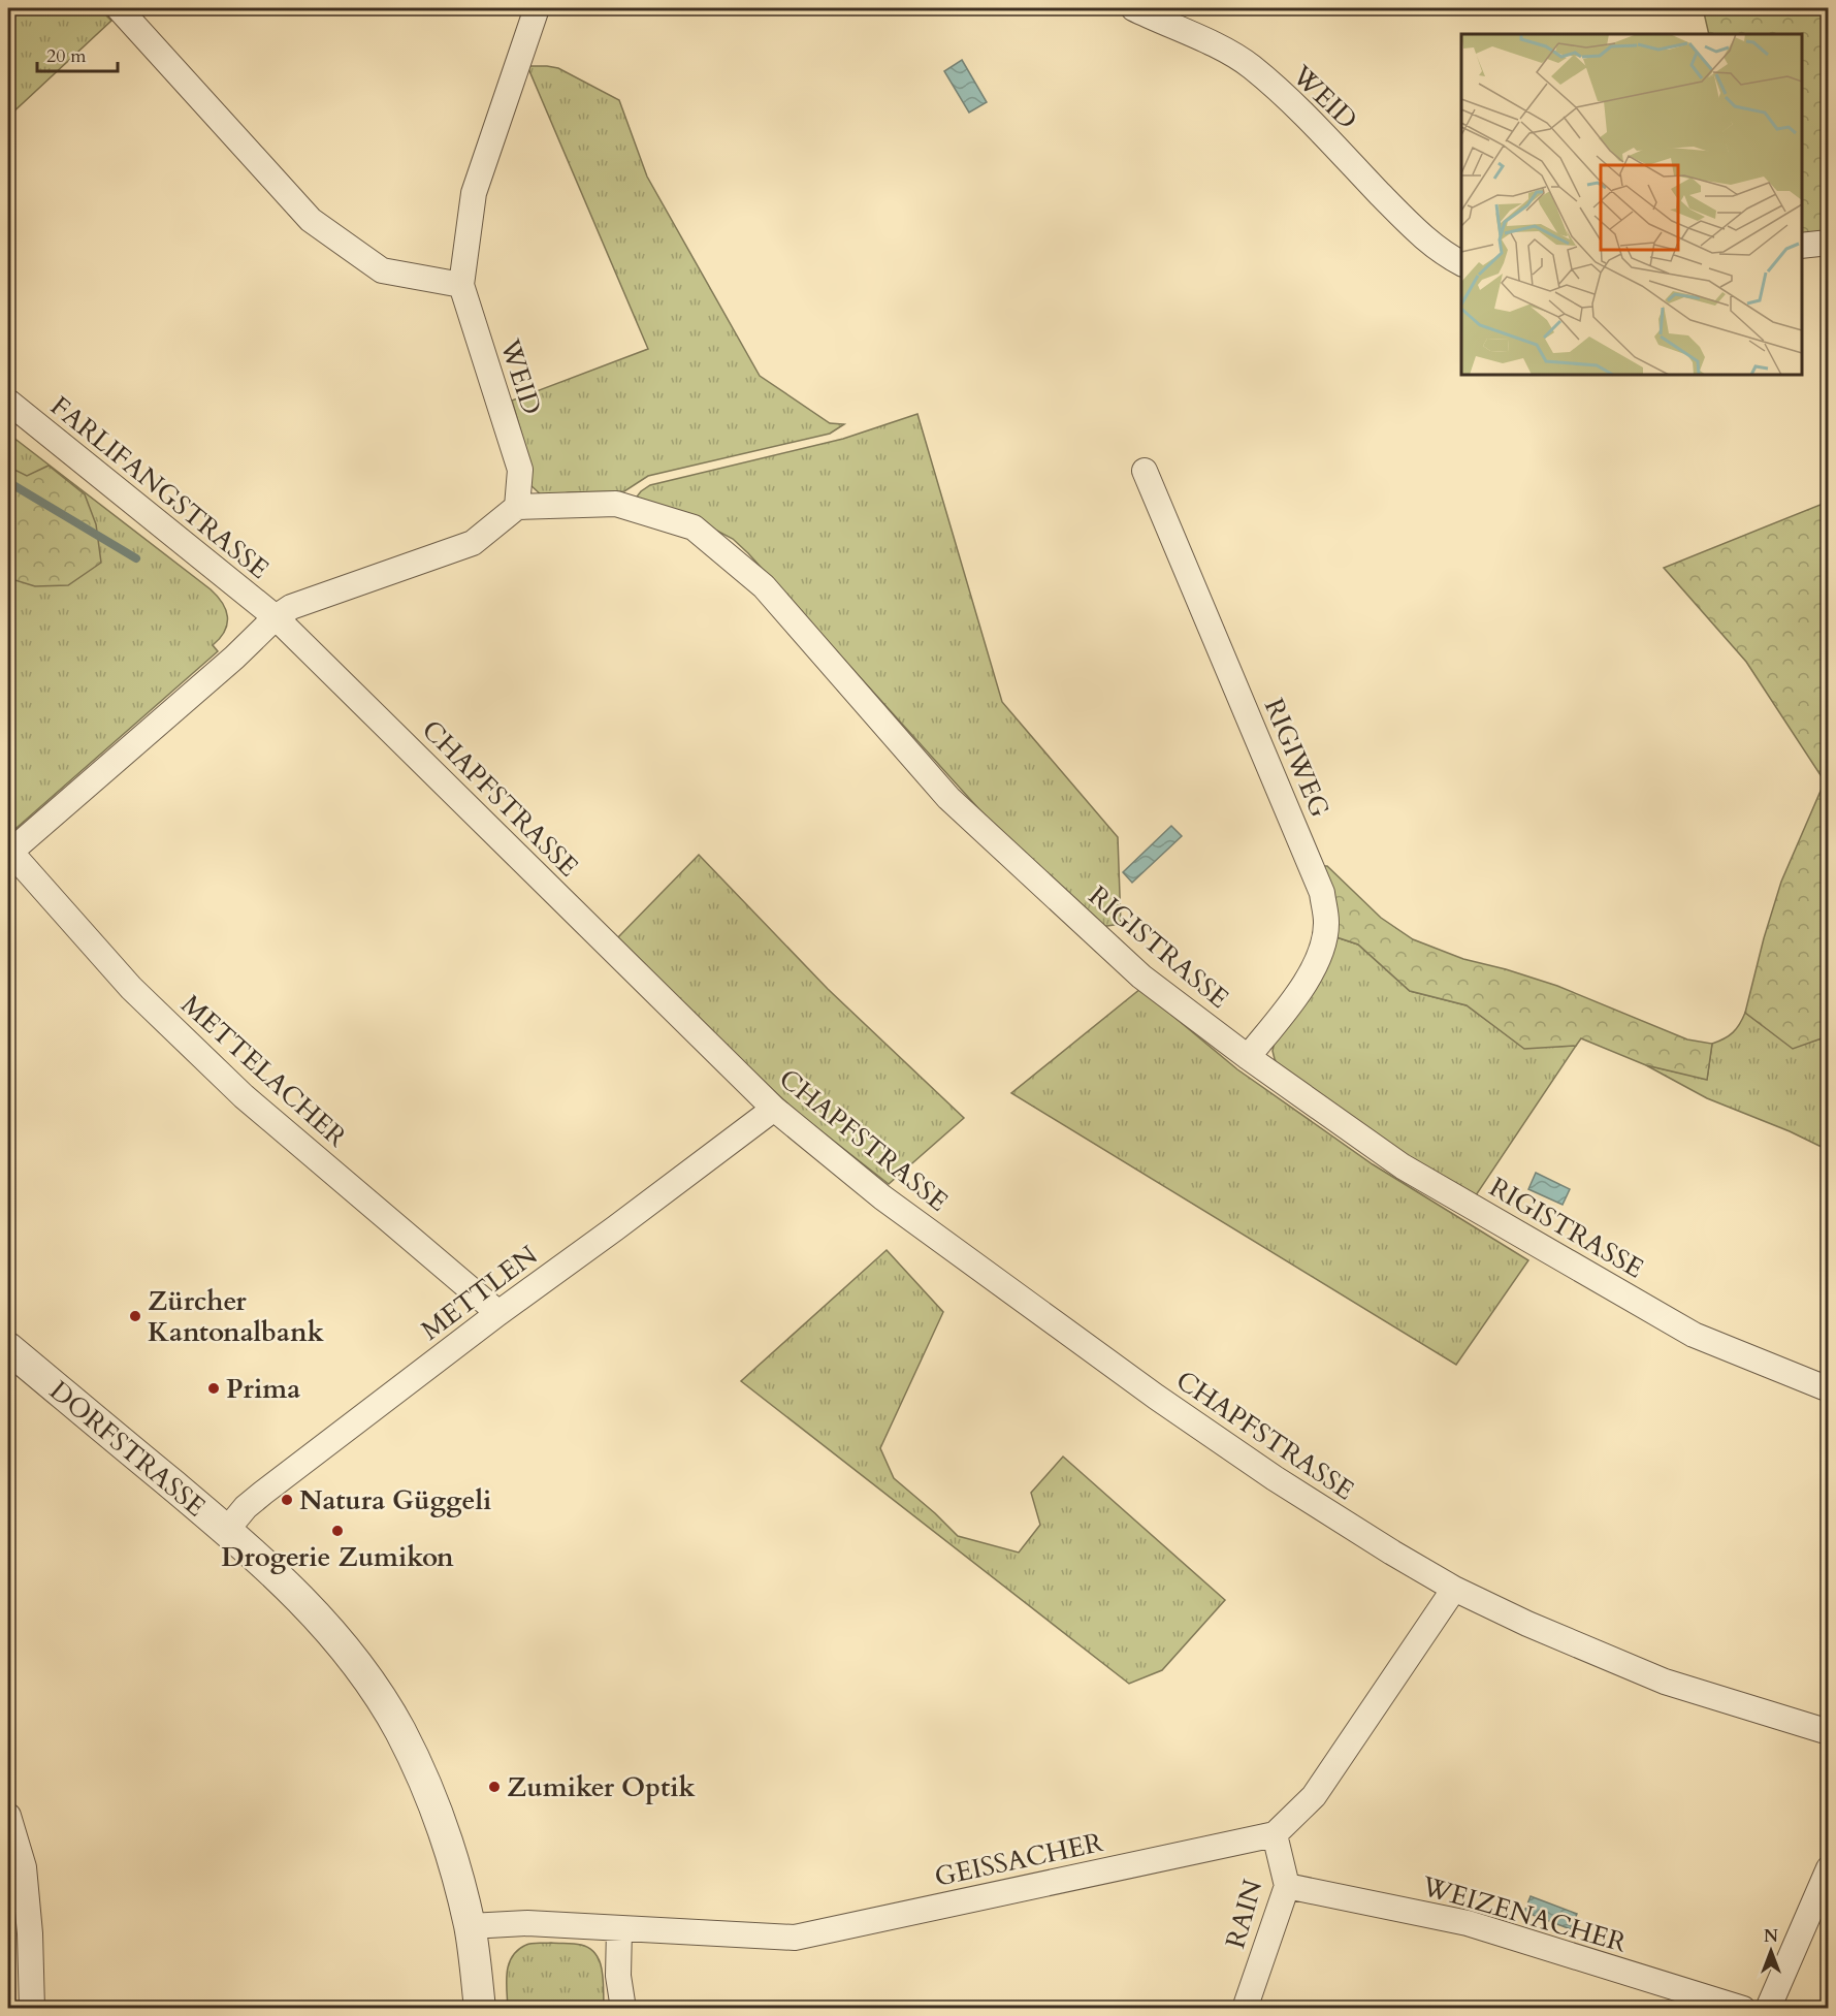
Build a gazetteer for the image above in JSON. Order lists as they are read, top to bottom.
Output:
{
  "streets": {
    "street": [
      "WEID",
      "FARLIFANGSTRASSE",
      "RIGIWEG",
      "CHAPFSTRASSE",
      "RIGISTRASSE",
      "METTELACHER",
      "METTLEN",
      "DORFSTRASSE",
      "GEISSACHER",
      "RAIN",
      "WEIZENACHER"
    ]
  },
  "crossings": [
    ["WEID", "RIGISTRASSE"],
    ["FARLIFANGSTRASSE", "CHAPFSTRASSE"],
    ["RIGIWEG", "RIGISTRASSE"],
    ["CHAPFSTRASSE", "METTLEN"],
    ["METTELACHER", "METTLEN"],
    ["METTLEN", "DORFSTRASSE"],
    ["DORFSTRASSE", "GEISSACHER"],
    ["GEISSACHER", "RAIN"],
    ["RAIN", "WEIZENACHER"]
  ],
  "places": [
    "Zürcher Kantonalbank",
    "Prima",
    "Natura Güggeli",
    "Drogerie Zumikon",
    "Zumiker Optik"
  ],
  "scale_bar": "20 m",
  "north": "top"
}
